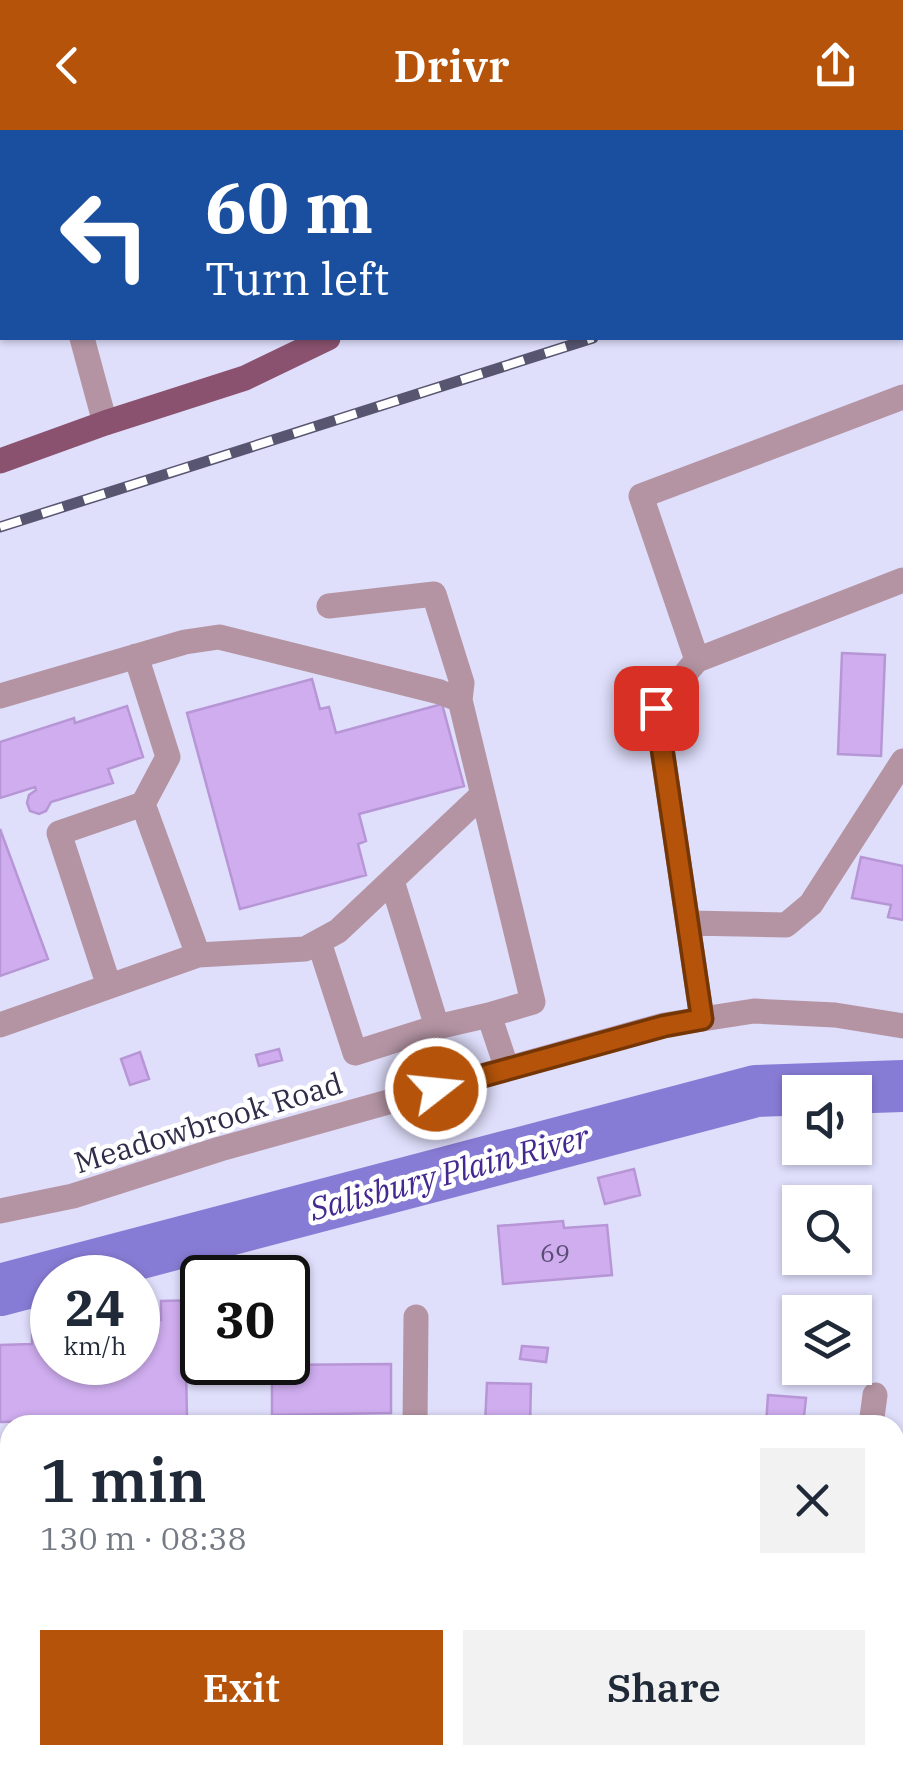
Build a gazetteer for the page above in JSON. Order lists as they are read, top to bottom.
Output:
{
  "streets": {
    "street": ["Meadowbrook Road"]
  },
  "water": ["Salisbury Plain River"],
  "house_numbers": ["69"],
  "page": {
    "header": "Drivr",
    "turn": ["60 m", "Turn left"],
    "speed": "24 km/h",
    "limit": "30",
    "heading": ["1 min", "130 m · 08:38"],
    "buttons": ["Exit", "Share"]
  }
}
